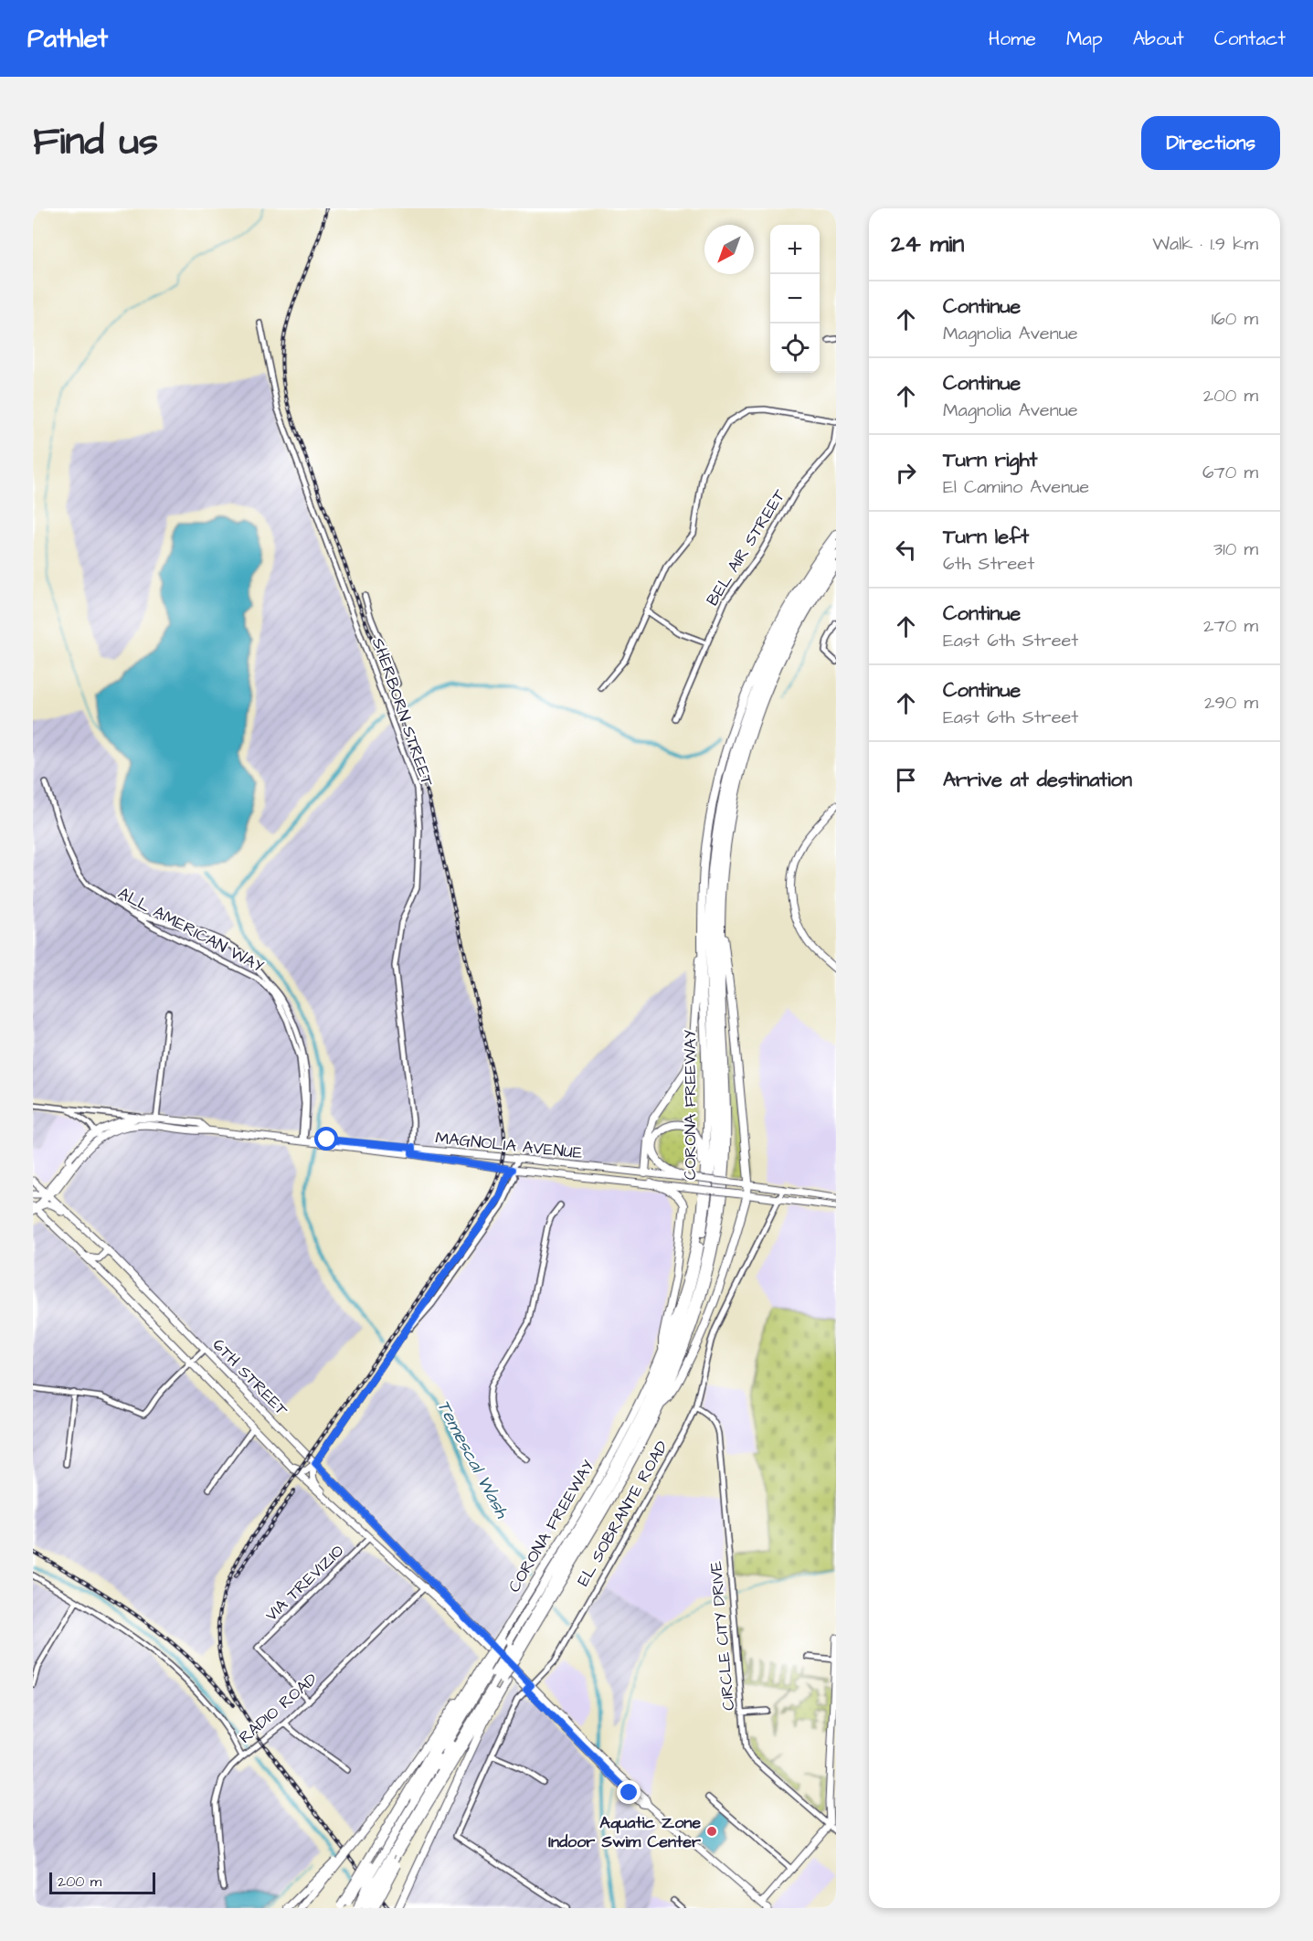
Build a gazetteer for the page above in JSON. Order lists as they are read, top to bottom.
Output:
{
  "streets": {
    "highway": ["CORONA FREEWAY"],
    "main road": ["MAGNOLIA AVENUE", "6TH STREET"],
    "street": [
      "BEL AIR STREET",
      "SHERBORN STREET",
      "ALL AMERICAN WAY",
      "EL SOBRANTE ROAD",
      "VIA TREVIZIO",
      "CIRCLE CITY DRIVE",
      "RADIO ROAD"
    ]
  },
  "crossings": [
    ["SHERBORN STREET", "MAGNOLIA AVENUE"],
    ["ALL AMERICAN WAY", "MAGNOLIA AVENUE"],
    ["MAGNOLIA AVENUE", "6TH STREET"],
    ["MAGNOLIA AVENUE", "EL SOBRANTE ROAD"],
    ["6TH STREET", "EL SOBRANTE ROAD"],
    ["6TH STREET", "VIA TREVIZIO"],
    ["6TH STREET", "RADIO ROAD"],
    ["EL SOBRANTE ROAD", "CIRCLE CITY DRIVE"],
    ["VIA TREVIZIO", "RADIO ROAD"]
  ],
  "water": ["Temescal Wash"],
  "places": ["Aquatic Zone Indoor Swim Center"],
  "scale_bar": "200 m",
  "north": "bottom left",
  "page": {
    "header": "Pathlet",
    "nav": [
      "Home",
      "Map",
      "About",
      "Contact"
    ],
    "title": "Find us",
    "buttons": "Directions",
    "heading": ["24 min", "Walk · 1.9 km"],
    "map_buttons": ["+", "−"],
    "list": [
      ["Continue", "Magnolia Avenue", "160 m"],
      ["Continue", "Magnolia Avenue", "200 m"],
      ["Turn right", "El Camino Avenue", "670 m"],
      ["Turn left", "6th Street", "310 m"],
      ["Continue", "East 6th Street", "270 m"],
      ["Continue", "East 6th Street", "290 m"],
      "Arrive at destination"
    ],
    "scale": "200 m"
  }
}
